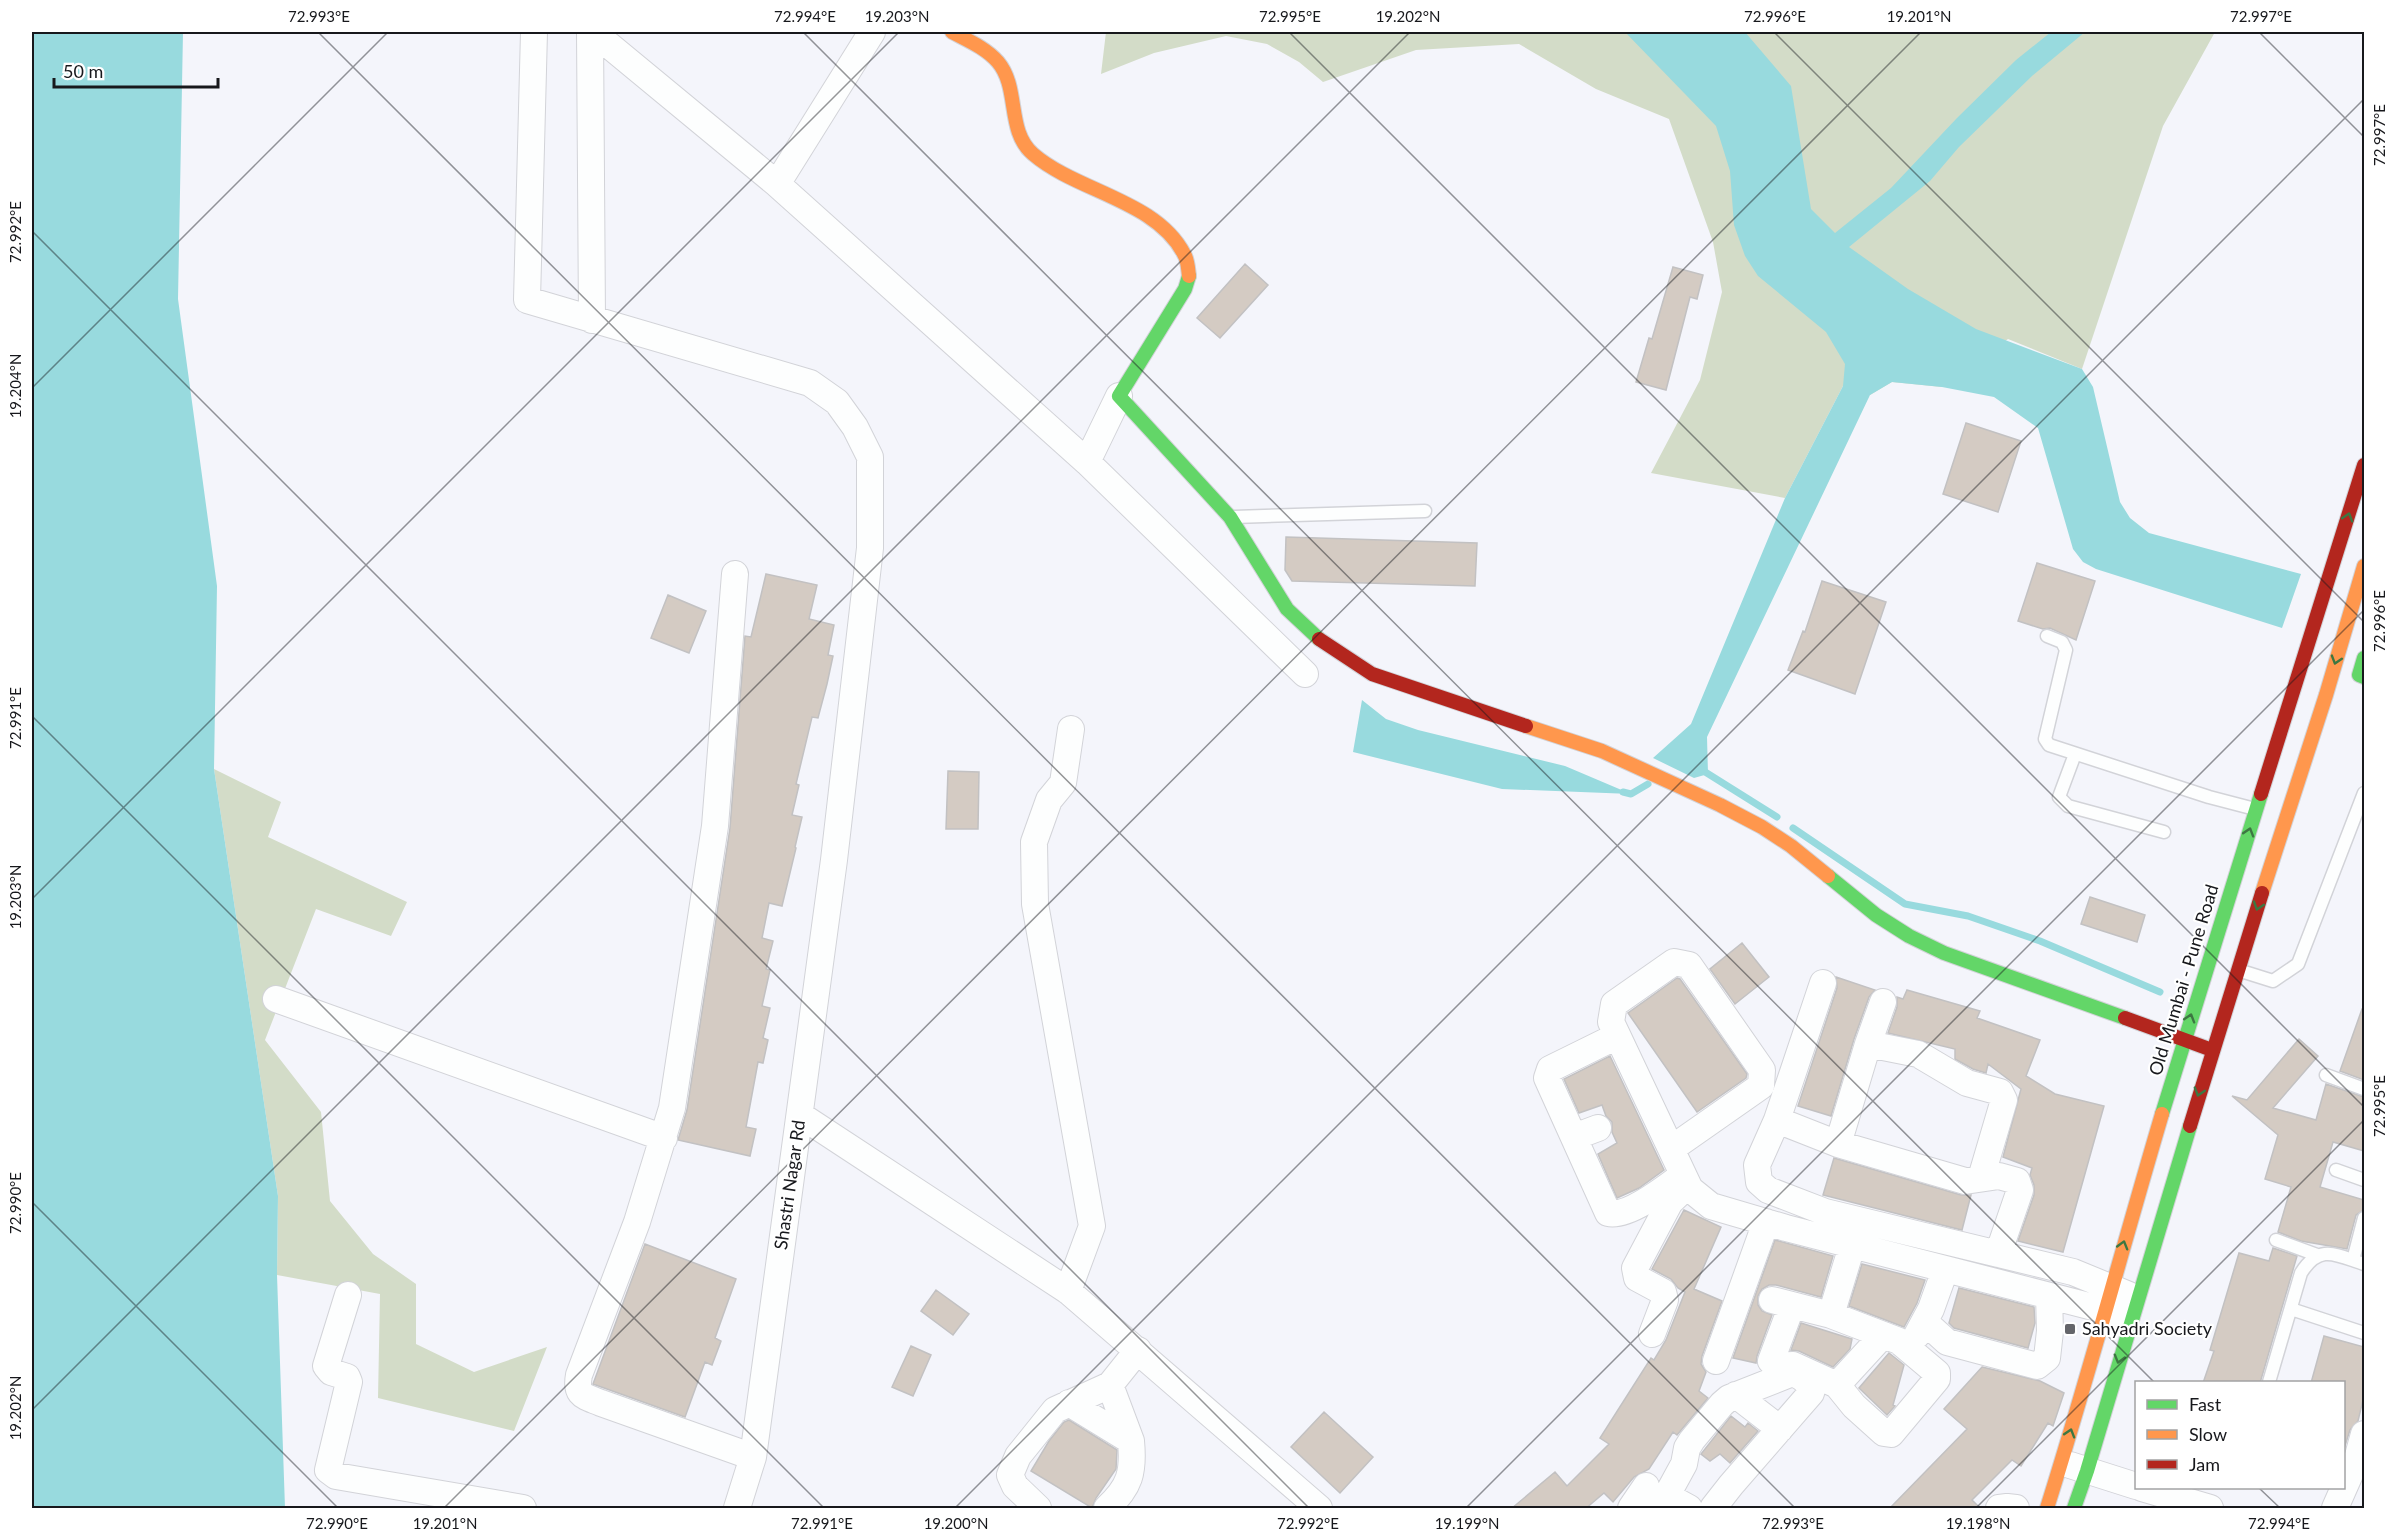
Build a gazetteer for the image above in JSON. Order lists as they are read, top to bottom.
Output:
{
  "streets": {
    "main road": ["Old Mumbai - Pune Road"],
    "street": ["Shastri Nagar Rd"]
  },
  "places": {
    "transit": ["Sahyadri Society"]
  },
  "legend": ["Fast", "Slow", "Jam"],
  "scale_bar": "50 m",
  "coordinates": [
    "72.993°E",
    "72.994°E",
    "19.203°N",
    "72.995°E",
    "19.202°N",
    "72.996°E",
    "19.201°N",
    "72.997°E",
    "72.992°E",
    "19.204°N",
    "72.991°E",
    "72.990°E",
    "19.200°N",
    "19.199°N",
    "19.198°N"
  ]
}
